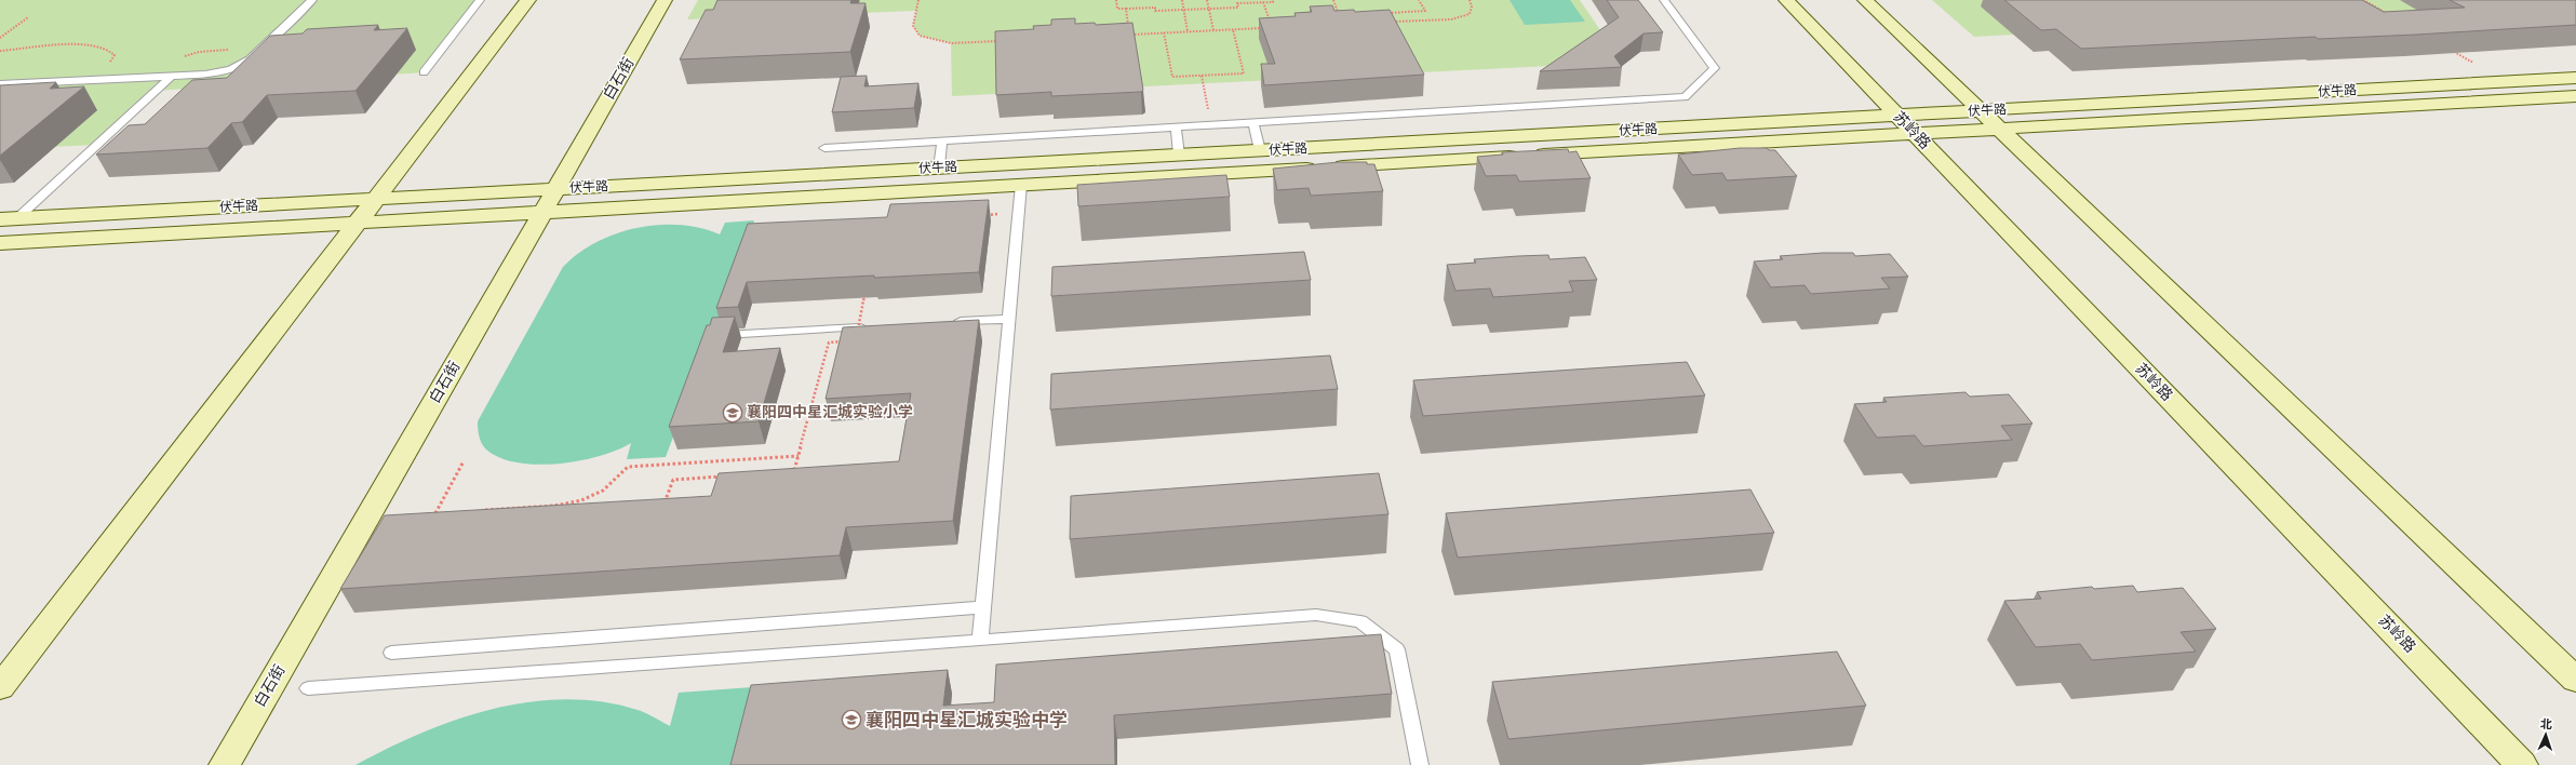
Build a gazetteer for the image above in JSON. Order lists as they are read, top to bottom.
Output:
{
  "streets": {
    "street": ["白石街", "伏牛路", "苏岭路"]
  },
  "crossings": [
    ["白石街", "伏牛路"],
    ["伏牛路", "苏岭路"]
  ],
  "places": {
    "school or university": ["襄阳四中星汇城实验小学", "襄阳四中星汇城实验中学"]
  },
  "north": "top"
}
